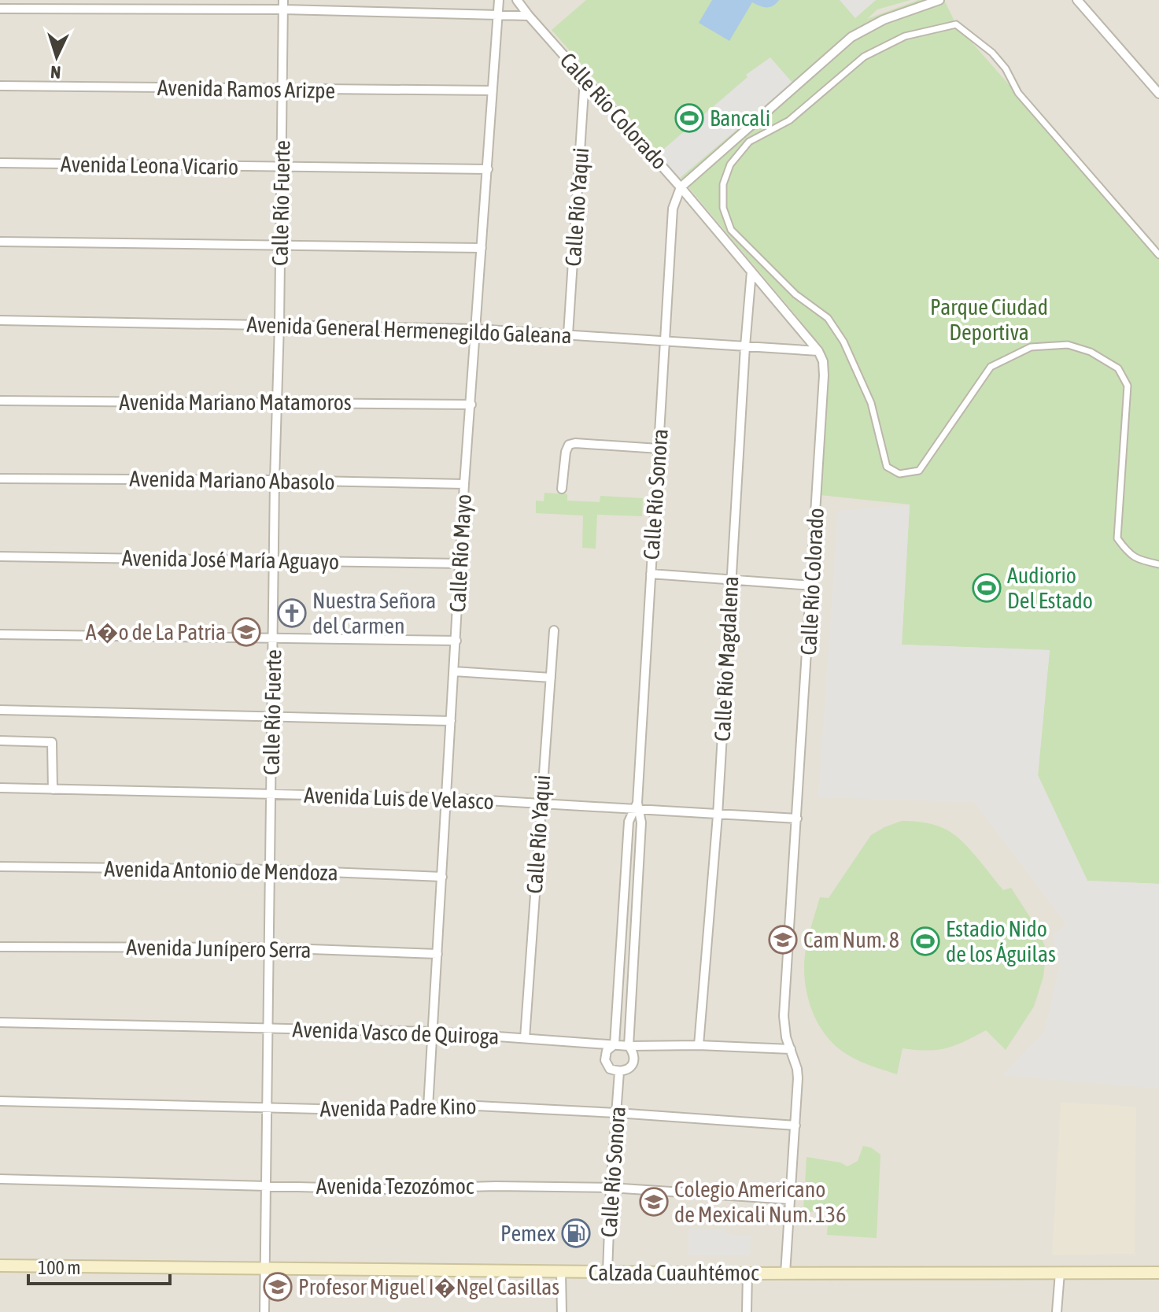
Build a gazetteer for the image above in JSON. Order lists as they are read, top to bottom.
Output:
{
  "streets": {
    "main road": ["Calzada Cuauhtémoc"],
    "street": [
      "Avenida Ramos Arizpe",
      "Calle Río Colorado",
      "Avenida Leona Vicario",
      "Calle Río Fuerte",
      "Calle Río Yaqui",
      "Avenida General Hermenegildo Galeana",
      "Avenida Mariano Matamoros",
      "Avenida Mariano Abasolo",
      "Calle Río Sonora",
      "Calle Río Mayo",
      "Avenida José María Aguayo",
      "Calle Río Magdalena",
      "Avenida Luis de Velasco",
      "Avenida Antonio de Mendoza",
      "Avenida Junípero Serra",
      "Avenida Vasco de Quiroga",
      "Avenida Padre Kino",
      "Avenida Tezozómoc"
    ]
  },
  "crossings": [
    ["Avenida Ramos Arizpe", "Calle Río Fuerte"],
    ["Avenida Ramos Arizpe", "Calle Río Mayo"],
    ["Calle Río Colorado", "Calle Río Yaqui"],
    ["Calle Río Colorado", "Avenida General Hermenegildo Galeana"],
    ["Calle Río Colorado", "Calle Río Sonora"],
    ["Calle Río Colorado", "Calle Río Magdalena"],
    ["Calle Río Colorado", "Avenida Luis de Velasco"],
    ["Calle Río Colorado", "Avenida Vasco de Quiroga"],
    ["Calle Río Colorado", "Avenida Padre Kino"],
    ["Calle Río Colorado", "Avenida Tezozómoc"],
    ["Calle Río Colorado", "Calzada Cuauhtémoc"],
    ["Avenida Leona Vicario", "Calle Río Fuerte"],
    ["Avenida Leona Vicario", "Calle Río Mayo"],
    ["Calle Río Fuerte", "Avenida General Hermenegildo Galeana"],
    ["Calle Río Fuerte", "Avenida Mariano Matamoros"],
    ["Calle Río Fuerte", "Avenida Mariano Abasolo"],
    ["Calle Río Fuerte", "Avenida José María Aguayo"],
    ["Calle Río Fuerte", "Avenida Luis de Velasco"],
    ["Calle Río Fuerte", "Avenida Antonio de Mendoza"],
    ["Calle Río Fuerte", "Avenida Junípero Serra"],
    ["Calle Río Fuerte", "Avenida Vasco de Quiroga"],
    ["Calle Río Fuerte", "Avenida Padre Kino"],
    ["Calle Río Fuerte", "Avenida Tezozómoc"],
    ["Calle Río Fuerte", "Calzada Cuauhtémoc"],
    ["Calle Río Yaqui", "Avenida General Hermenegildo Galeana"],
    ["Calle Río Yaqui", "Avenida Luis de Velasco"],
    ["Calle Río Yaqui", "Avenida Vasco de Quiroga"],
    ["Avenida General Hermenegildo Galeana", "Calle Río Sonora"],
    ["Avenida General Hermenegildo Galeana", "Calle Río Mayo"],
    ["Avenida General Hermenegildo Galeana", "Calle Río Magdalena"],
    ["Avenida Mariano Matamoros", "Calle Río Mayo"],
    ["Avenida Mariano Abasolo", "Calle Río Mayo"],
    ["Calle Río Sonora", "Avenida Luis de Velasco"],
    ["Calle Río Sonora", "Avenida Vasco de Quiroga"],
    ["Calle Río Sonora", "Avenida Padre Kino"],
    ["Calle Río Sonora", "Avenida Tezozómoc"],
    ["Calle Río Sonora", "Calzada Cuauhtémoc"],
    ["Calle Río Mayo", "Avenida José María Aguayo"],
    ["Calle Río Mayo", "Avenida Luis de Velasco"],
    ["Calle Río Mayo", "Avenida Antonio de Mendoza"],
    ["Calle Río Mayo", "Avenida Junípero Serra"],
    ["Calle Río Mayo", "Avenida Vasco de Quiroga"],
    ["Calle Río Mayo", "Avenida Padre Kino"],
    ["Calle Río Magdalena", "Avenida Luis de Velasco"],
    ["Calle Río Magdalena", "Avenida Vasco de Quiroga"]
  ],
  "parks": ["Parque Ciudad Deportiva"],
  "places": {
    "sports": ["Bancali", "Audiorio Del Estado", "Estadio Nido de los Águilas"],
    "church": ["Nuestra Señora del Carmen"],
    "school or university": [
      "A�o de La Patria",
      "Cam Num. 8",
      "Colegio Americano de Mexicali Num. 136",
      "Profesor Miguel I�Ngel Casillas"
    ],
    "fuel station": ["Pemex"]
  },
  "scale_bar": "100 m",
  "north": "bottom"
}
